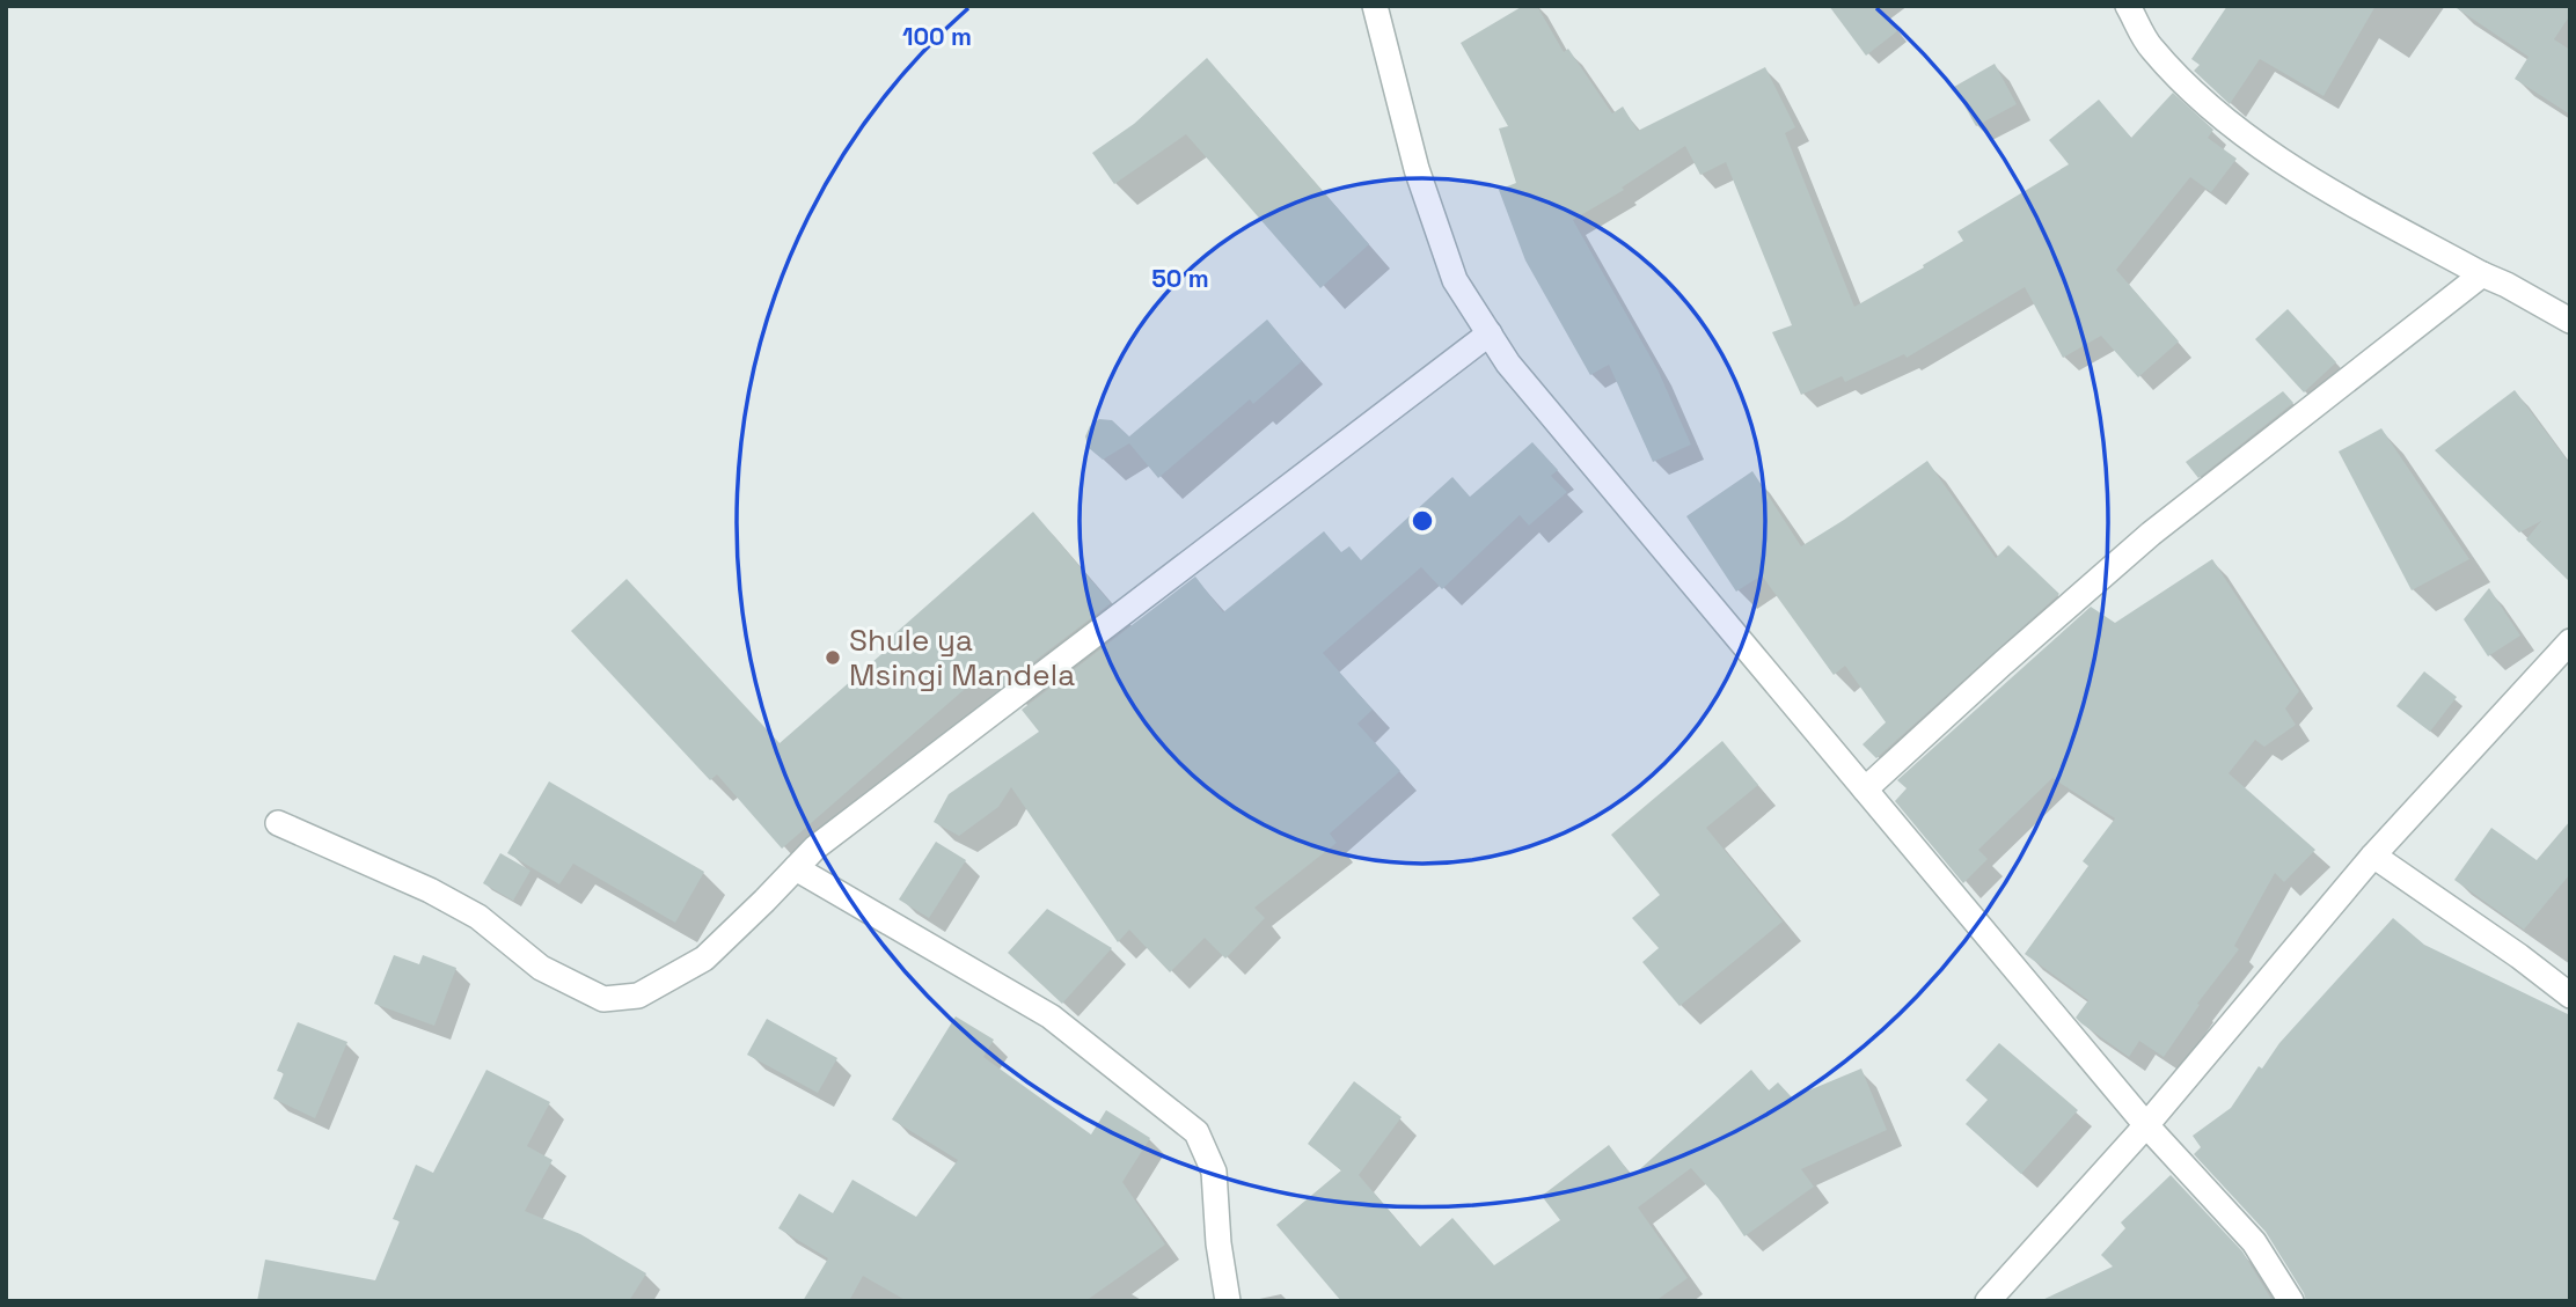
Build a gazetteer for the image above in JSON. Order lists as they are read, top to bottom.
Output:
{
  "places": ["Shule ya Msingi Mandela"],
  "rings": ["100 m", "50 m"]
}
